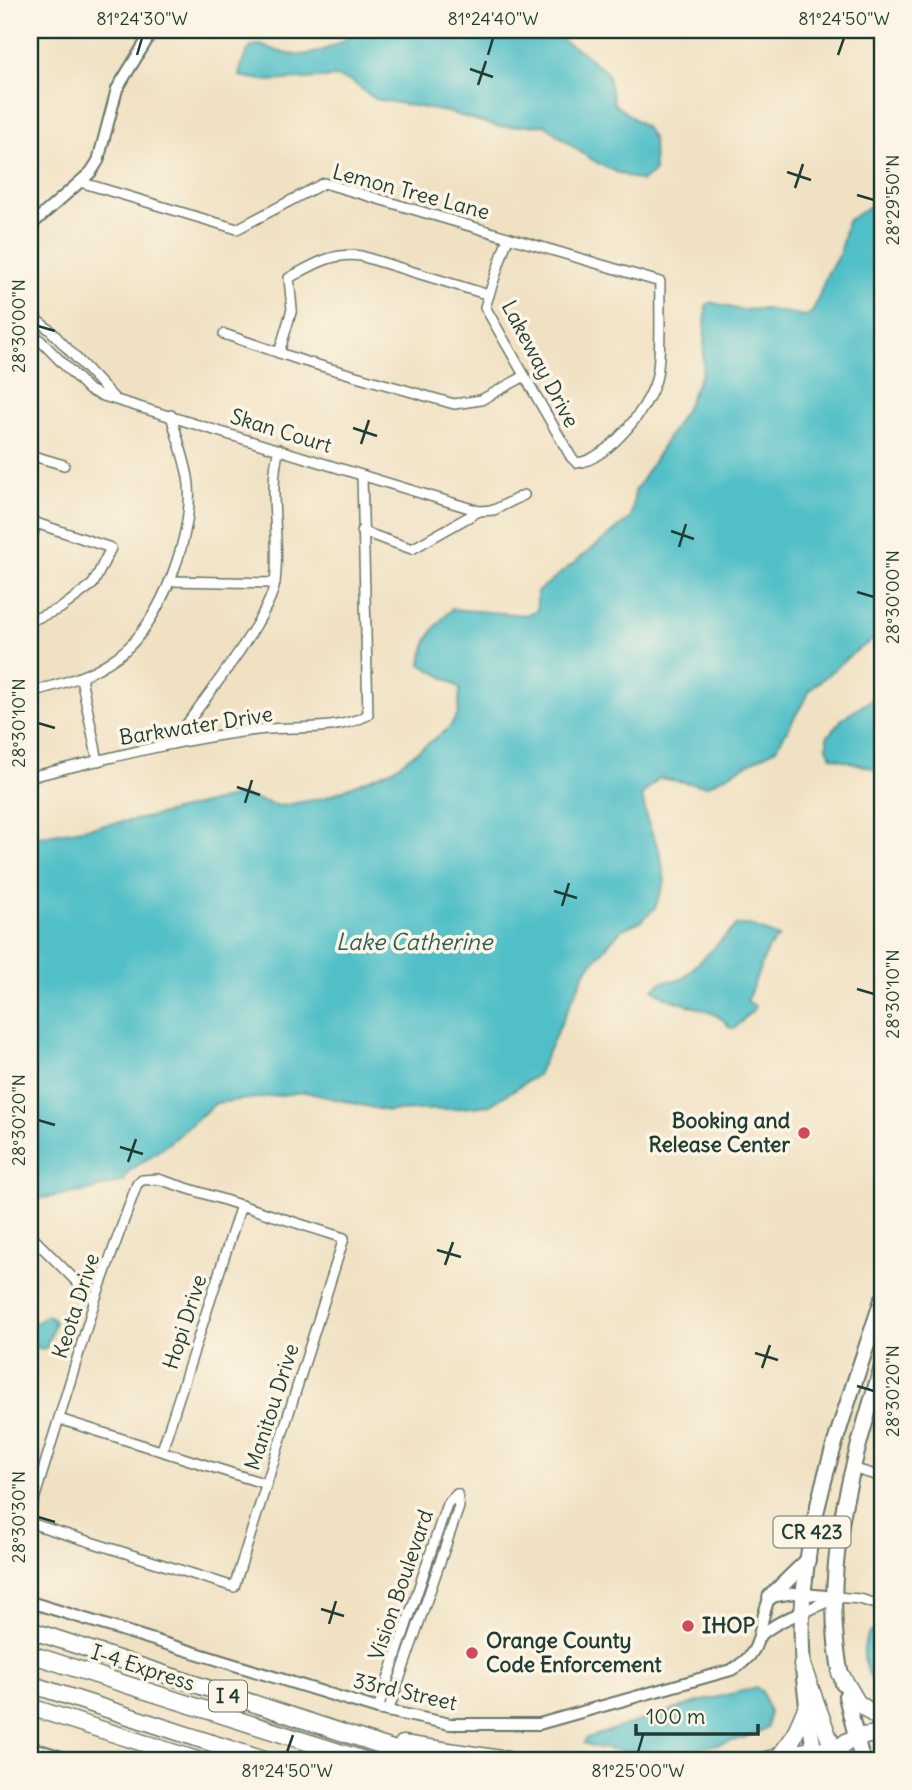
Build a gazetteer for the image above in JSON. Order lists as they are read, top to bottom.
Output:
{
  "streets": {
    "highway": ["I-4 Express", "I 4"],
    "main road": ["CR 423"],
    "street": [
      "Lemon Tree Lane",
      "Lakeway Drive",
      "Skan Court",
      "Barkwater Drive",
      "Keota Drive",
      "Hopi Drive",
      "Manitou Drive",
      "Vision Boulevard",
      "33rd Street"
    ]
  },
  "crossings": [
    ["Lemon Tree Lane", "Lakeway Drive"],
    ["Keota Drive", "Hopi Drive"],
    ["Keota Drive", "Manitou Drive"],
    ["Hopi Drive", "Manitou Drive"],
    ["CR 423", "33rd Street"],
    ["Vision Boulevard", "33rd Street"]
  ],
  "water": ["Lake Catherine"],
  "places": ["Booking and Release Center", "IHOP", "Orange County Code Enforcement"],
  "scale_bar": "100 m",
  "coordinates": [
    "81°24'30\"W",
    "81°24'40\"W",
    "81°24'50\"W",
    "28°29'50\"N",
    "28°30'00\"N",
    "28°30'10\"N",
    "28°30'20\"N",
    "28°30'30\"N",
    "81°25'00\"W"
  ]
}
